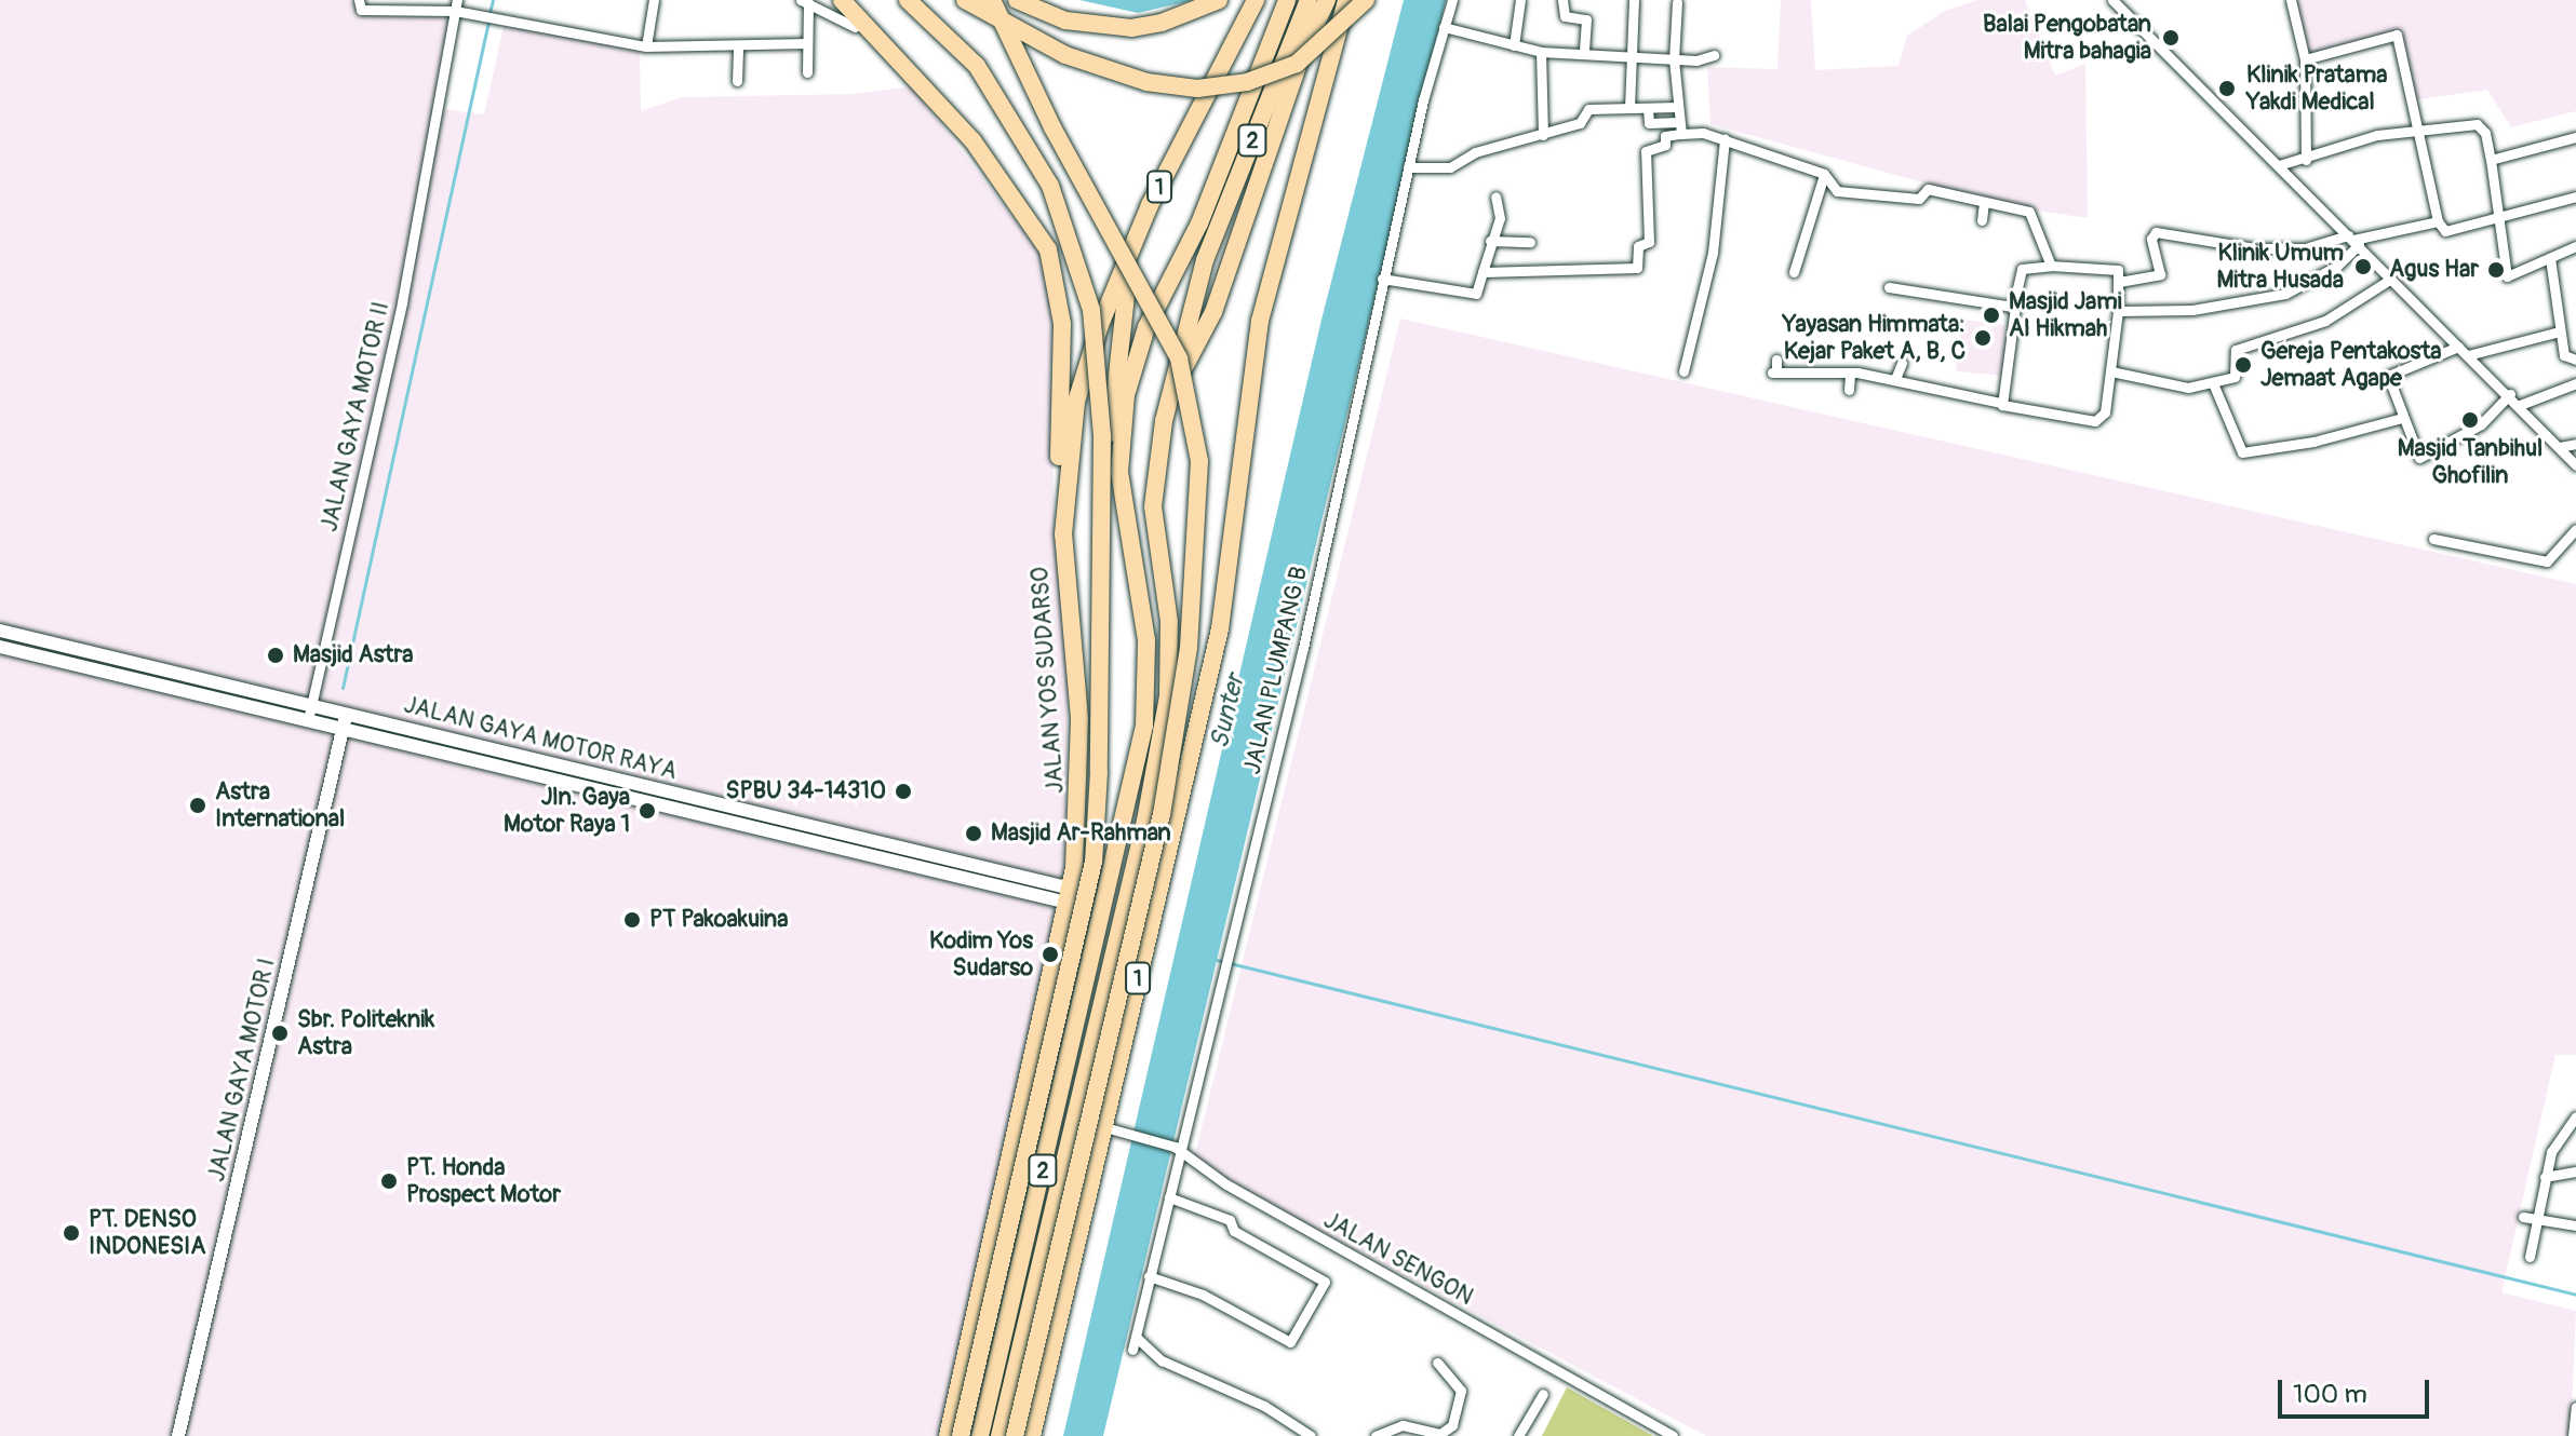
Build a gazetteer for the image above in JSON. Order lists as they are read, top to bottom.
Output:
{
  "streets": {
    "highway": ["2", "1", "JALAN YOS SUDARSO"],
    "street": [
      "JALAN GAYA MOTOR II",
      "JALAN PLUMPANG B",
      "JALAN GAYA MOTOR RAYA",
      "JALAN GAYA MOTOR I",
      "JALAN SENGON"
    ]
  },
  "crossings": [
    ["1", "JALAN SENGON"],
    ["JALAN GAYA MOTOR II", "JALAN GAYA MOTOR RAYA"],
    ["JALAN PLUMPANG B", "JALAN SENGON"],
    ["JALAN YOS SUDARSO", "JALAN GAYA MOTOR RAYA"],
    ["JALAN GAYA MOTOR RAYA", "JALAN GAYA MOTOR I"]
  ],
  "water": ["Sunter"],
  "places": [
    "Balai Pengobatan Mitra bahagia",
    "Klinik Pratama Yakdi Medical",
    "Klinik Umum Mitra Husada",
    "Agus Har",
    "Masjid Jami Al Hikmah",
    "Yayasan Himmata: Kejar Paket A, B, C",
    "Gereja Pentakosta Jemaat Agape",
    "Masjid Tanbihul Ghofilin",
    "Masjid Astra",
    "SPBU 34-14310",
    "Astra International",
    "Jln. Gaya Motor Raya 1",
    "Masjid Ar-Rahman",
    "PT Pakoakuina",
    "Kodim Yos Sudarso",
    "Sbr. Politeknik Astra",
    "PT. Honda Prospect Motor",
    "PT. DENSO INDONESIA"
  ],
  "scale_bar": "100 m"
}
